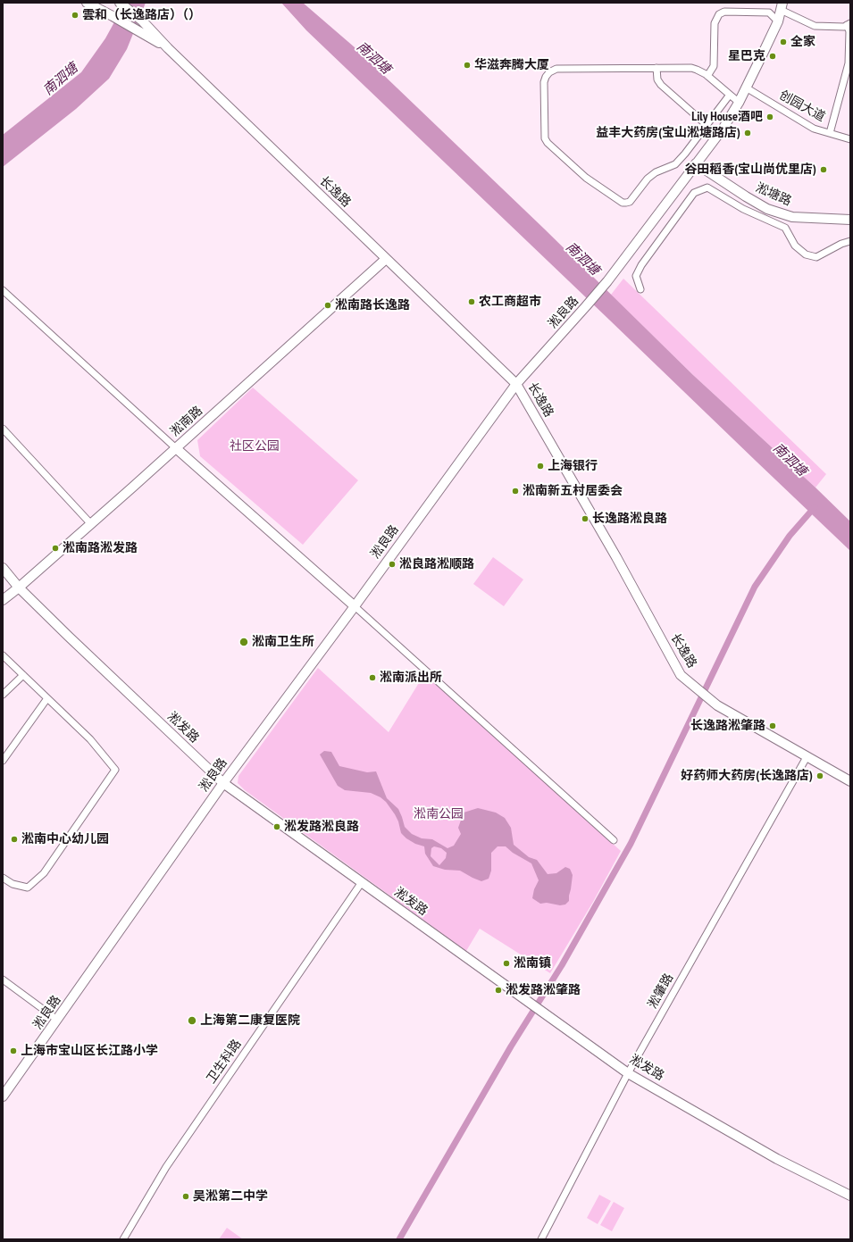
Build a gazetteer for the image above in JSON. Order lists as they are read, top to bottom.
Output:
{
  "streets": {
    "street": [
      "创园大道",
      "长逸路",
      "淞塘路",
      "淞良路",
      "淞南路",
      "淞发路",
      "淞肇路",
      "卫生科路"
    ]
  },
  "crossings": [
    ["创园大道", "淞良路"],
    ["长逸路", "淞良路"],
    ["长逸路", "淞南路"],
    ["长逸路", "淞肇路"],
    ["淞塘路", "淞良路"],
    ["淞良路", "淞发路"],
    ["淞南路", "淞发路"],
    ["淞发路", "淞肇路"],
    ["淞发路", "卫生科路"]
  ],
  "water": ["南泗塘"],
  "parks": ["社区公园", "淞南公园"],
  "places": [
    "雲和（长逸路店）（）",
    "全家",
    "星巴克",
    "华滋奔腾大厦",
    "Lily House酒吧",
    "益丰大药房(宝山淞塘路店)",
    "谷田稻香(宝山尚优里店)",
    "农工商超市",
    "淞南路长逸路",
    "上海银行",
    "淞南新五村居委会",
    "长逸路淞良路",
    "淞南路淞发路",
    "淞良路淞顺路",
    "淞南卫生所",
    "淞南派出所",
    "长逸路淞肇路",
    "好药师大药房(长逸路店)",
    "淞发路淞良路",
    "淞南中心幼儿园",
    "淞南镇",
    "淞发路淞肇路",
    "上海第二康复医院",
    "上海市宝山区长江路小学",
    "吴淞第二中学"
  ]
}
